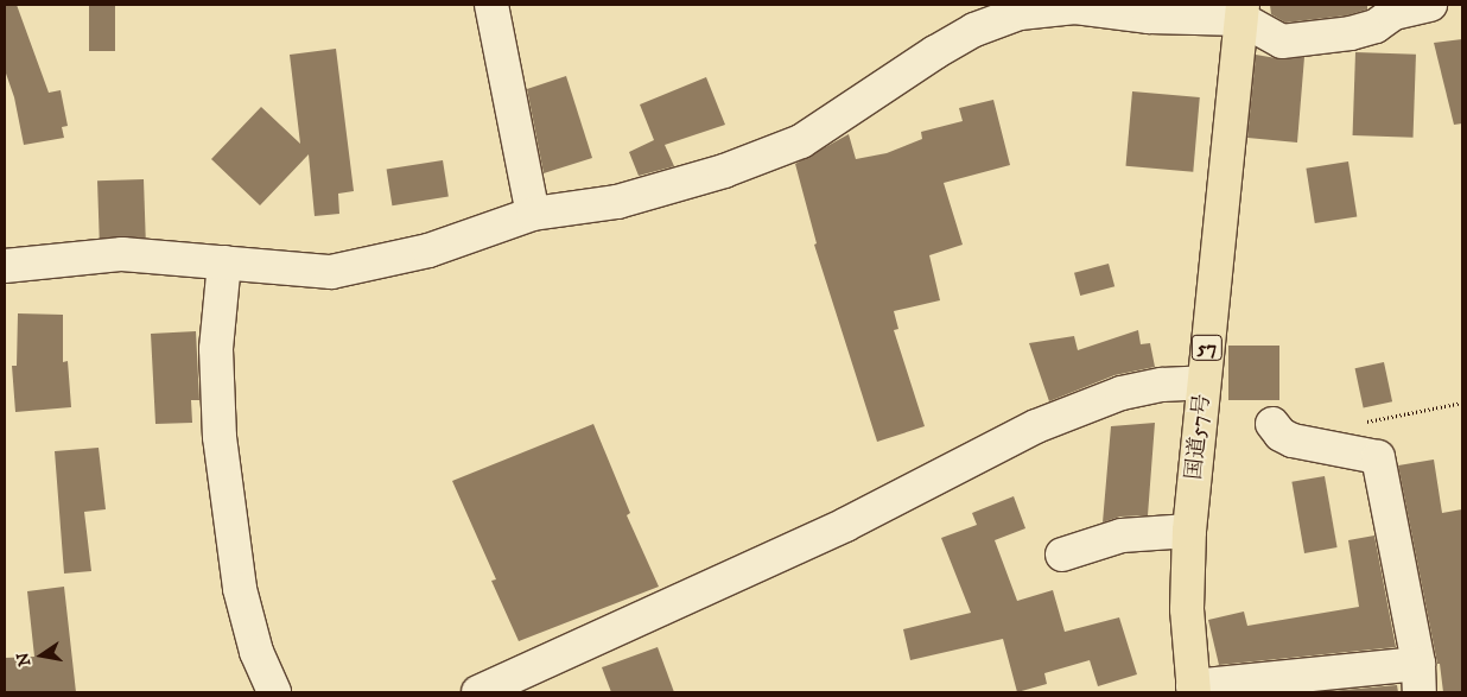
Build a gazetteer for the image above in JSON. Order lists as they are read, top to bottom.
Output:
{
  "streets": {
    "highway": ["57", "国道57号"]
  },
  "north": "left"
}
